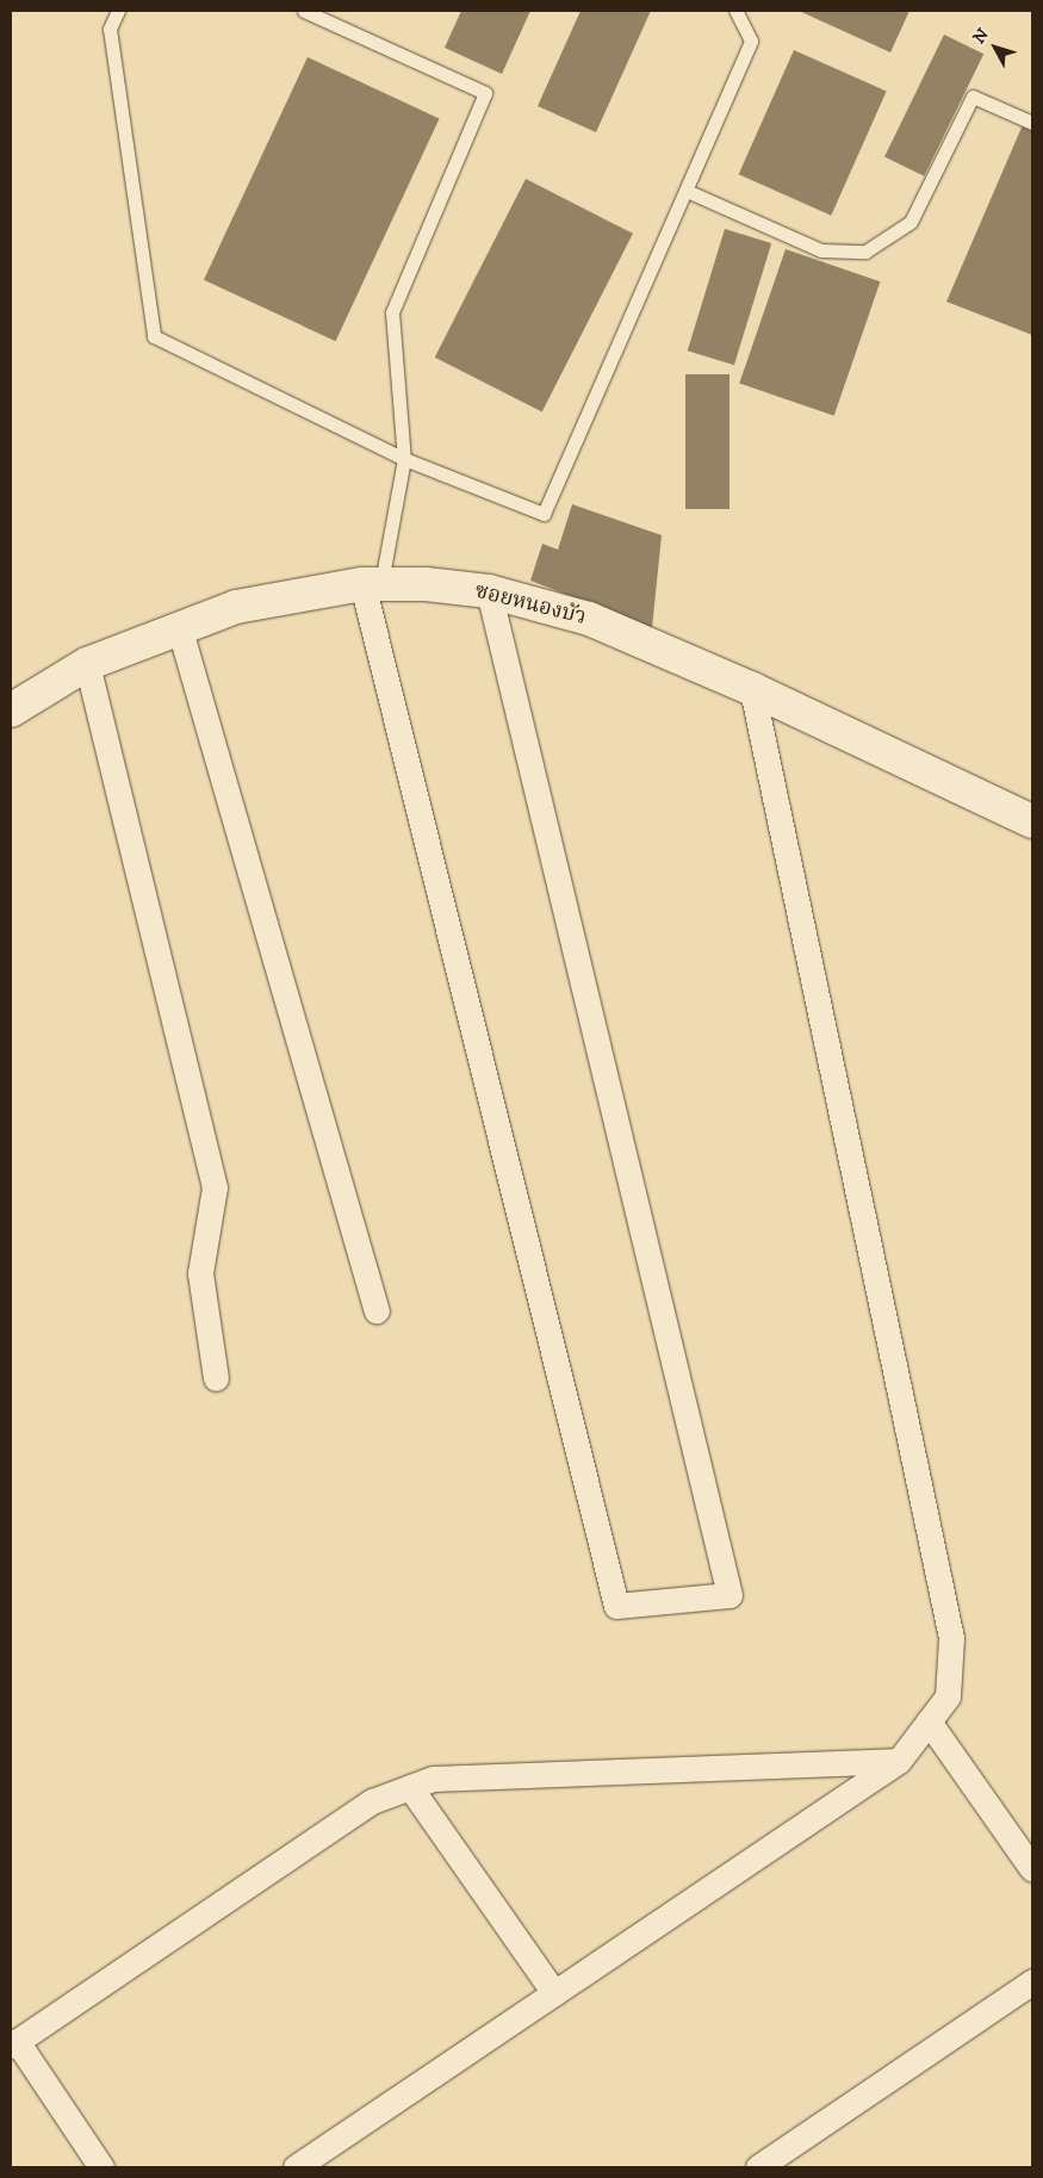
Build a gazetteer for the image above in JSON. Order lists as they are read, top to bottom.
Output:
{
  "streets": {
    "street": ["ซอยหนองบัว"]
  },
  "north": "top left"
}
